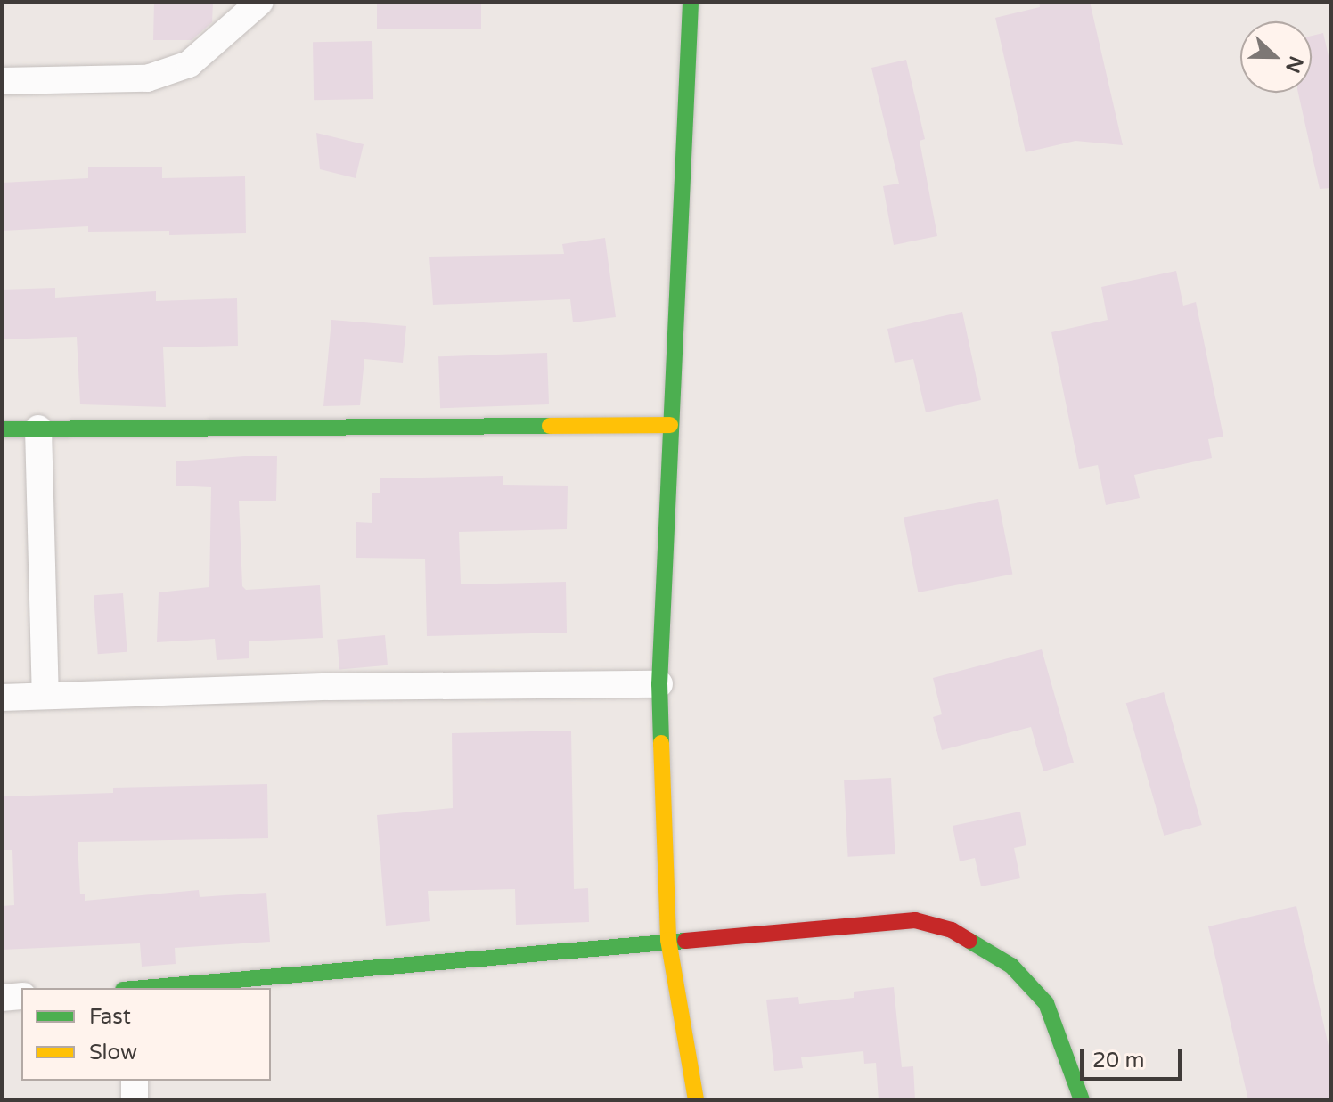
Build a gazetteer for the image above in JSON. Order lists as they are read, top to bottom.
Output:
{
  "legend": ["Fast", "Slow"],
  "scale_bar": "20 m",
  "north": "right"
}
